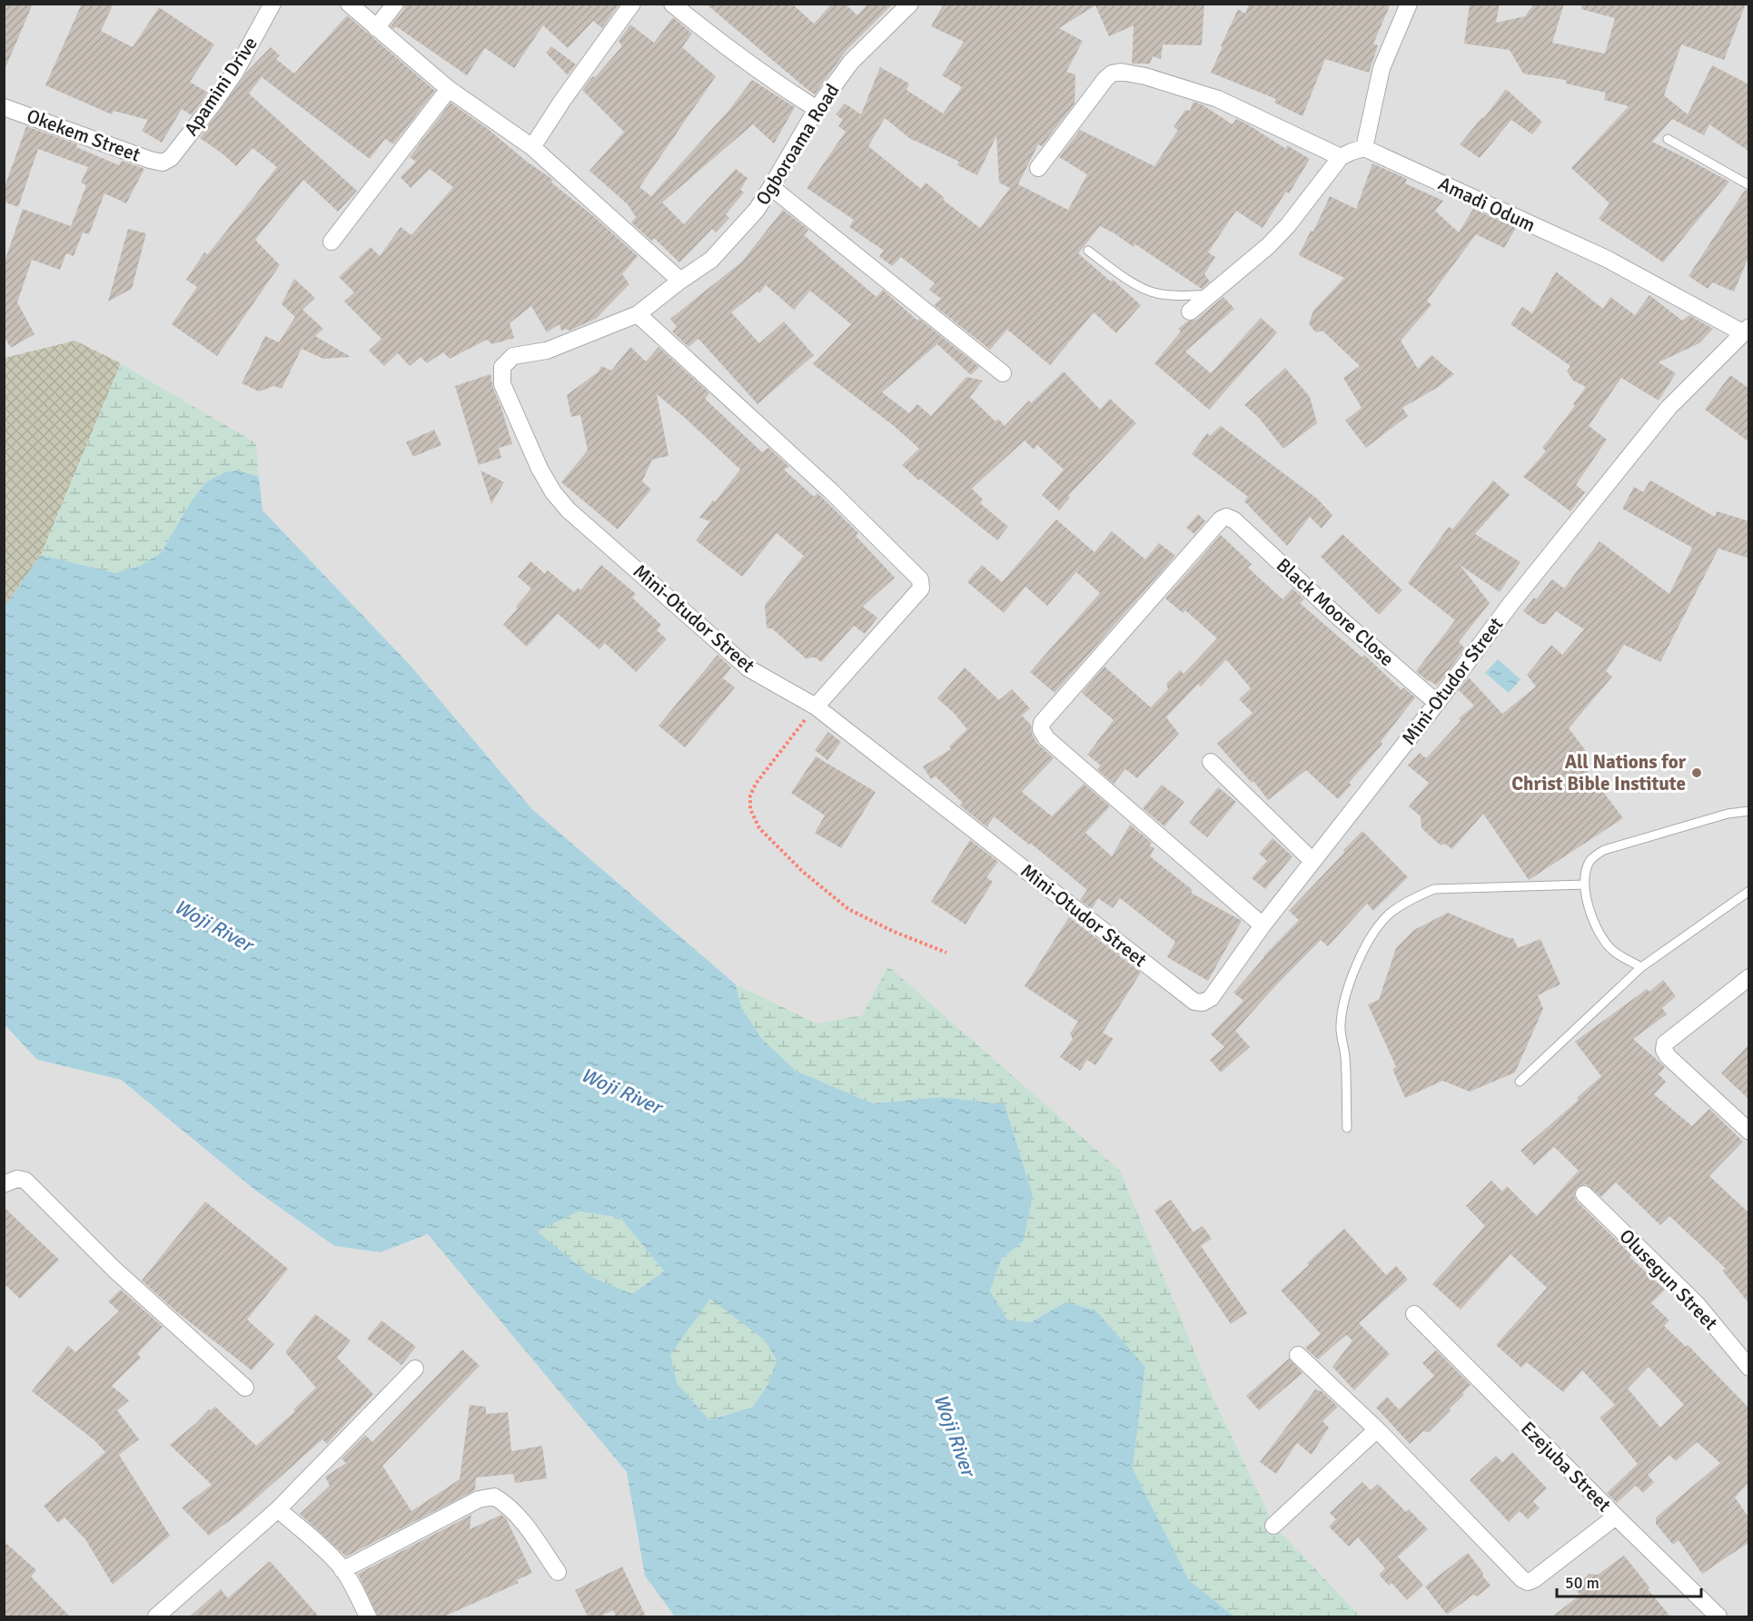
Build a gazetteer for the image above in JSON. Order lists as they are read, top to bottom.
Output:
{
  "streets": {
    "street": [
      "Apamini Drive",
      "Okekem Street",
      "Ogboroama Road",
      "Amadi Odum",
      "Black Moore Close",
      "Mini-Otudor Street",
      "Olusegun Street",
      "Ezejuba Street"
    ]
  },
  "crossings": [
    ["Apamini Drive", "Okekem Street"],
    ["Ogboroama Road", "Mini-Otudor Street"],
    ["Amadi Odum", "Mini-Otudor Street"],
    ["Black Moore Close", "Mini-Otudor Street"]
  ],
  "water": ["Woji River"],
  "places": ["All Nations for Christ Bible Institute"],
  "scale_bar": "50 m"
}
